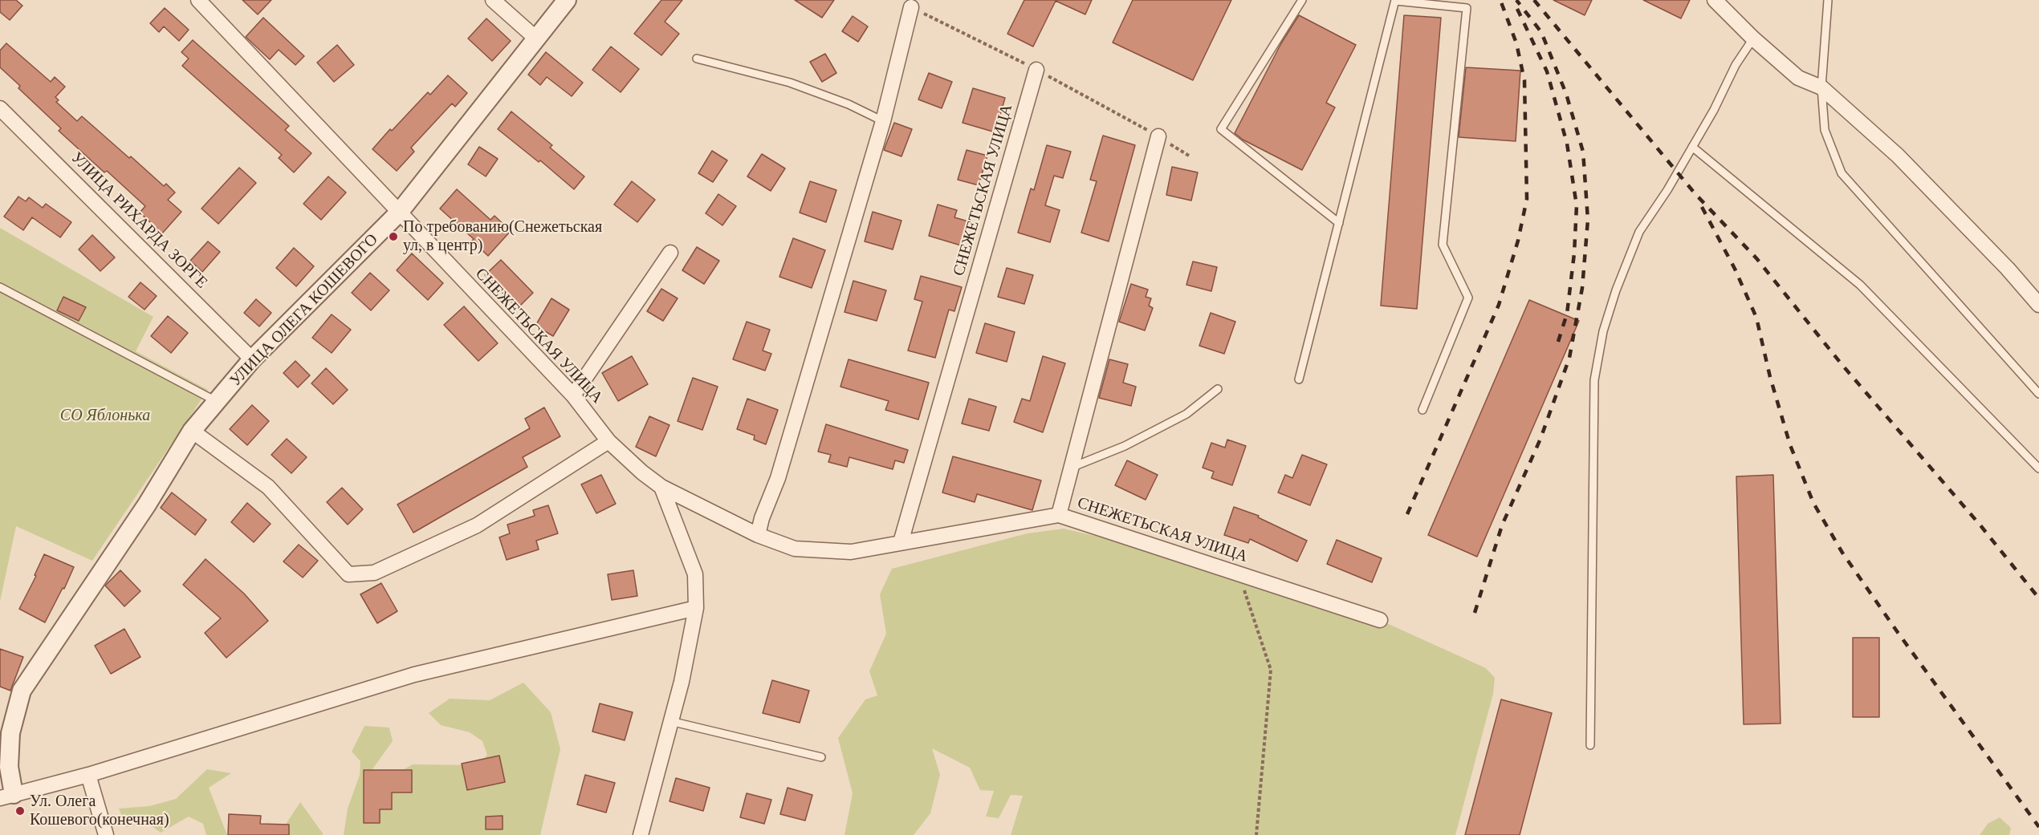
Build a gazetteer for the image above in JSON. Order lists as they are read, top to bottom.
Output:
{
  "streets": {
    "street": ["СНЕЖЕТЬСКАЯ УЛИЦА", "УЛИЦА РИХАРДА ЗОРГЕ", "УЛИЦА ОЛЕГА КОШЕВОГО"]
  },
  "crossings": [
    ["СНЕЖЕТЬСКАЯ УЛИЦА", "УЛИЦА ОЛЕГА КОШЕВОГО"],
    ["УЛИЦА РИХАРДА ЗОРГЕ", "УЛИЦА ОЛЕГА КОШЕВОГО"]
  ],
  "parks": ["СО Яблонька"],
  "places": ["По требованию(Снежетьская ул, в центр)", "Ул. Олега Кошевого(конечная)"]
}
